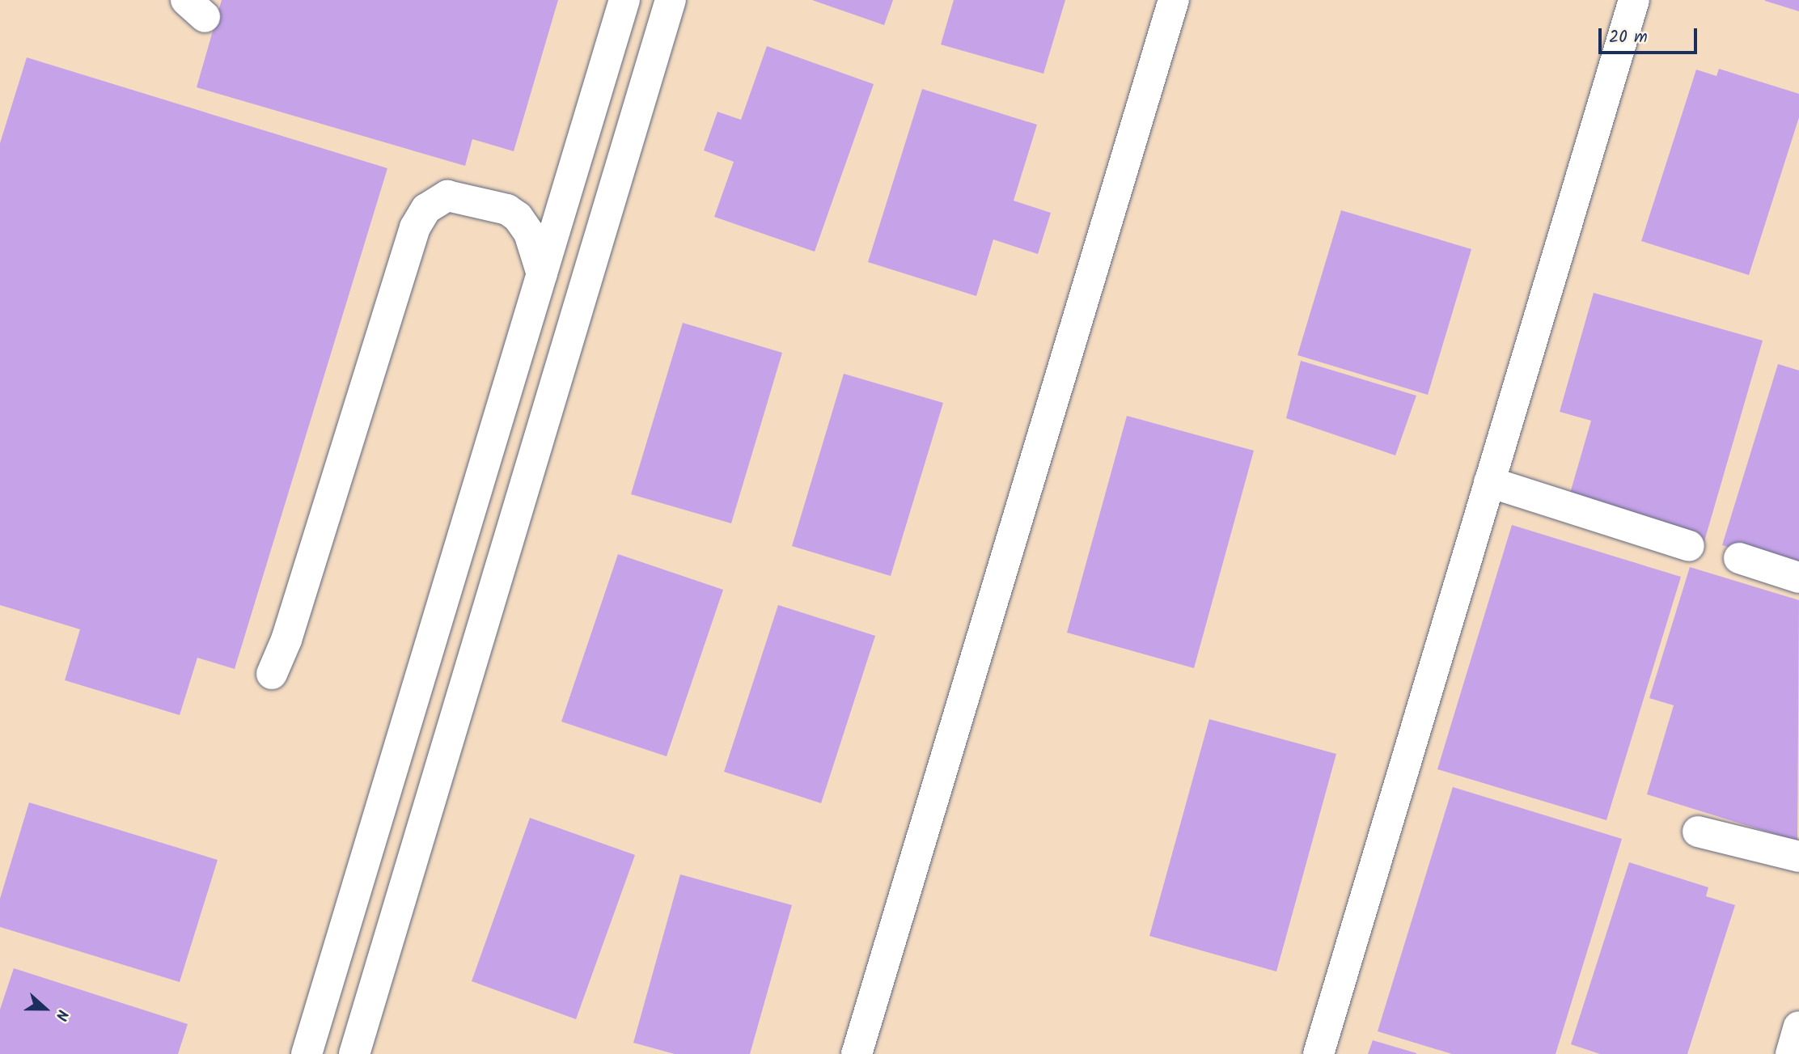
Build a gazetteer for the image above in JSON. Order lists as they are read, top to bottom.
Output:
{
  "scale_bar": "20 m",
  "north": "right"
}
